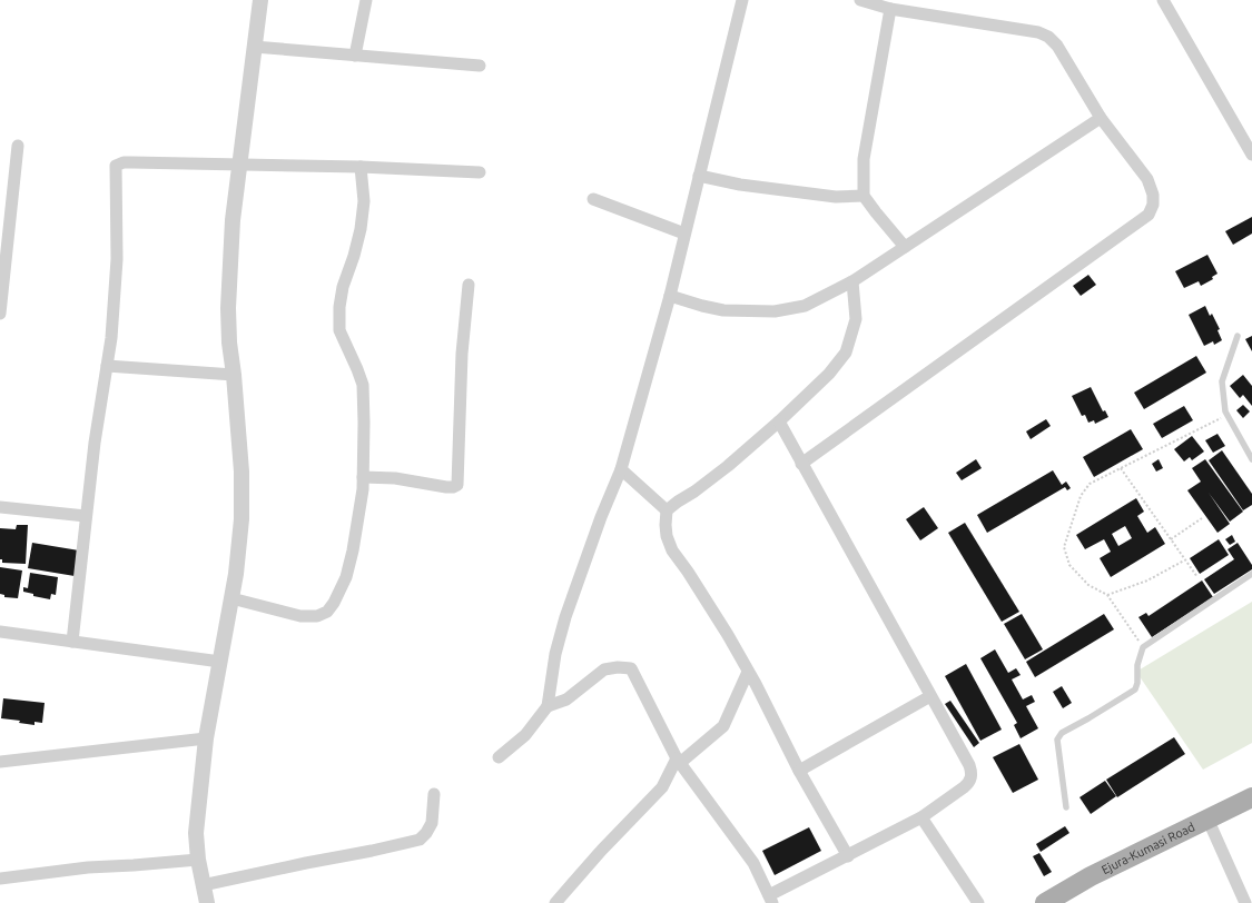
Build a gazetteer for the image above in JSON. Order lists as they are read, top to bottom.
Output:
{
  "streets": {
    "main road": ["Ejura-Kumasi Road"]
  }
}
